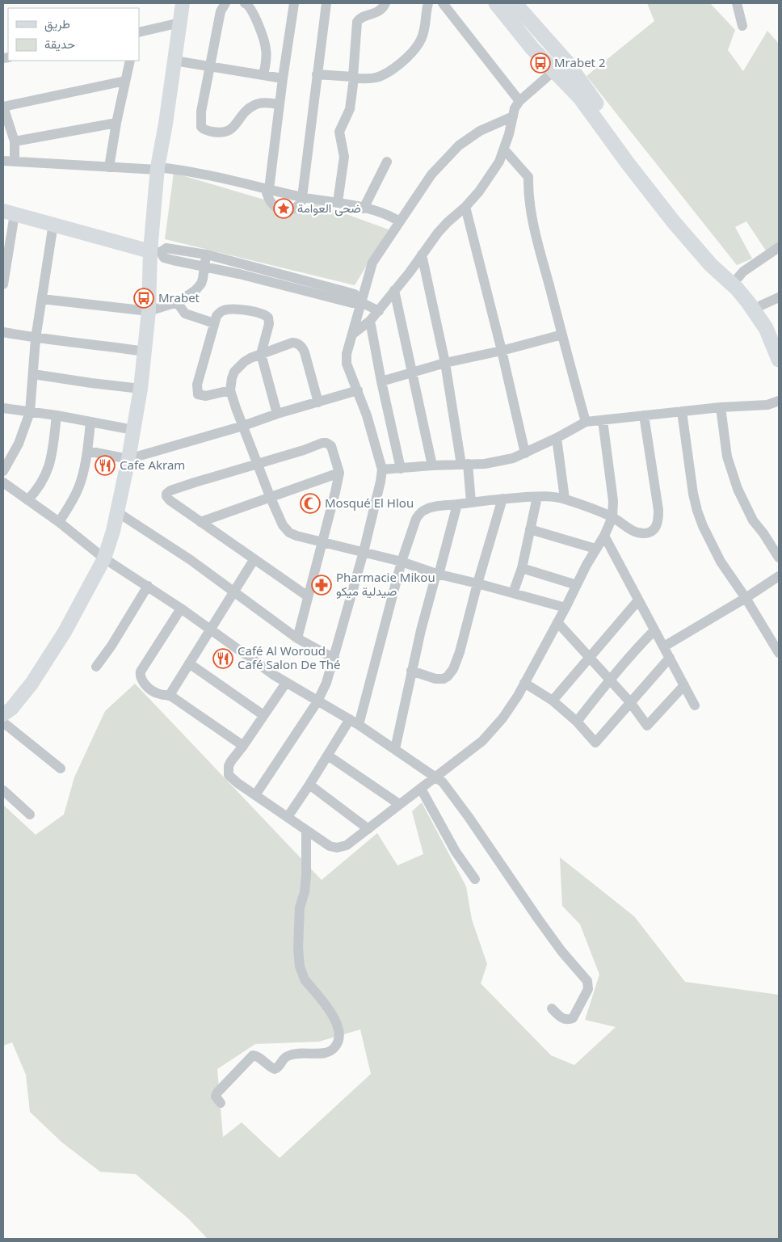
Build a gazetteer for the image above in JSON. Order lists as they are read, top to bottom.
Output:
{
  "places": {
    "bus stop": ["Mrabet 2", "Mrabet"],
    "place": ["ضحى العوامة"],
    "restaurant": ["Cafe Akram", "Café Al Woroud Café Salon De Thé"],
    "mosque": ["Mosqué El Hlou"],
    "pharmacy": ["Pharmacie Mikou صيدلية ميكو"]
  },
  "legend": ["طريق", "حديقة"]
}
